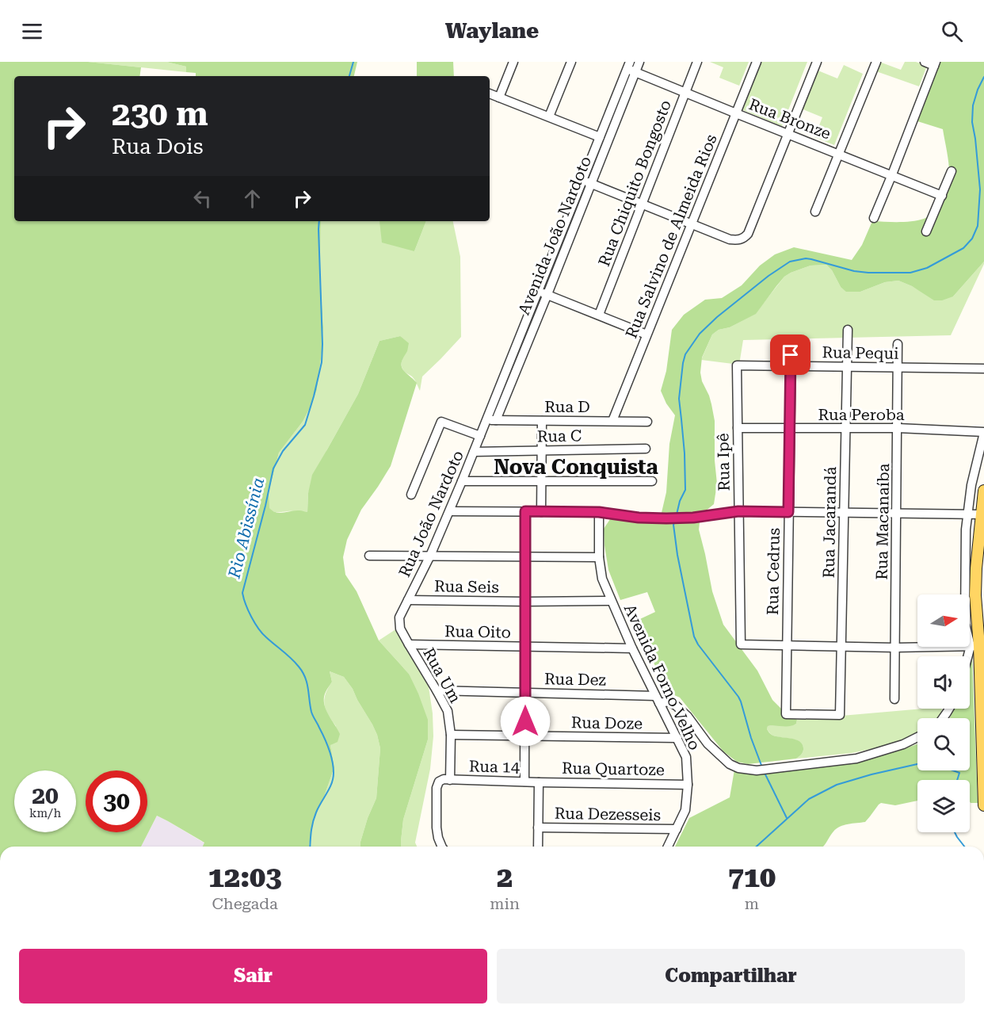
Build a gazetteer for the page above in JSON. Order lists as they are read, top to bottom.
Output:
{
  "streets": {
    "street": [
      "Rua Bronze",
      "Rua Chiquito Bongosto",
      "Avenida João Nardoto",
      "Rua Salvino de Almeida Rios",
      "Rua Pequi",
      "Rua D",
      "Rua Peroba",
      "Rua C",
      "Rua Ipê",
      "Rua João Nardoto",
      "Rua Macanaíba",
      "Rua Jacarandá",
      "Rua Cedrus",
      "Rua Seis",
      "Rua Oito",
      "Rua Um",
      "Avenida Forno Velho",
      "Rua Dez",
      "Rua Doze",
      "Rua 14",
      "Rua Quartoze",
      "Rua Dezesseis"
    ]
  },
  "crossings": [
    ["Rua Bronze", "Rua Chiquito Bongosto"],
    ["Rua Bronze", "Avenida João Nardoto"],
    ["Rua Bronze", "Rua Salvino de Almeida Rios"],
    ["Avenida João Nardoto", "Rua D"],
    ["Avenida João Nardoto", "Rua João Nardoto"],
    ["Rua Salvino de Almeida Rios", "Rua D"],
    ["Rua Pequi", "Rua Ipê"],
    ["Rua Pequi", "Rua Macanaíba"],
    ["Rua Pequi", "Rua Jacarandá"],
    ["Rua Pequi", "Rua Cedrus"],
    ["Rua D", "Rua João Nardoto"],
    ["Rua Peroba", "Rua Ipê"],
    ["Rua Peroba", "Rua Macanaíba"],
    ["Rua Peroba", "Rua Jacarandá"],
    ["Rua Peroba", "Rua Cedrus"],
    ["Rua C", "Rua João Nardoto"],
    ["Rua Ipê", "Rua Cedrus"],
    ["Rua João Nardoto", "Rua Seis"],
    ["Rua João Nardoto", "Rua Um"],
    ["Rua Jacarandá", "Rua Cedrus"],
    ["Rua Seis", "Avenida Forno Velho"],
    ["Rua Oito", "Rua Um"],
    ["Rua Oito", "Avenida Forno Velho"],
    ["Rua Um", "Rua Dez"],
    ["Rua Um", "Rua Doze"],
    ["Rua Um", "Rua 14"],
    ["Avenida Forno Velho", "Rua Dez"],
    ["Avenida Forno Velho", "Rua Doze"],
    ["Avenida Forno Velho", "Rua Quartoze"],
    ["Avenida Forno Velho", "Rua Dezesseis"],
    ["Rua 14", "Rua Quartoze"]
  ],
  "districts": ["Nova Conquista"],
  "water": ["Rio Abissínia"],
  "north": "right",
  "page": {
    "header": "Waylane",
    "turn": ["230 m", "Rua Dois"],
    "speed": "20 km/h",
    "limit": "30",
    "eta": [
      "12:03",
      "Chegada",
      "2",
      "min",
      "710",
      "m"
    ],
    "buttons": ["Sair", "Compartilhar"]
  }
}
